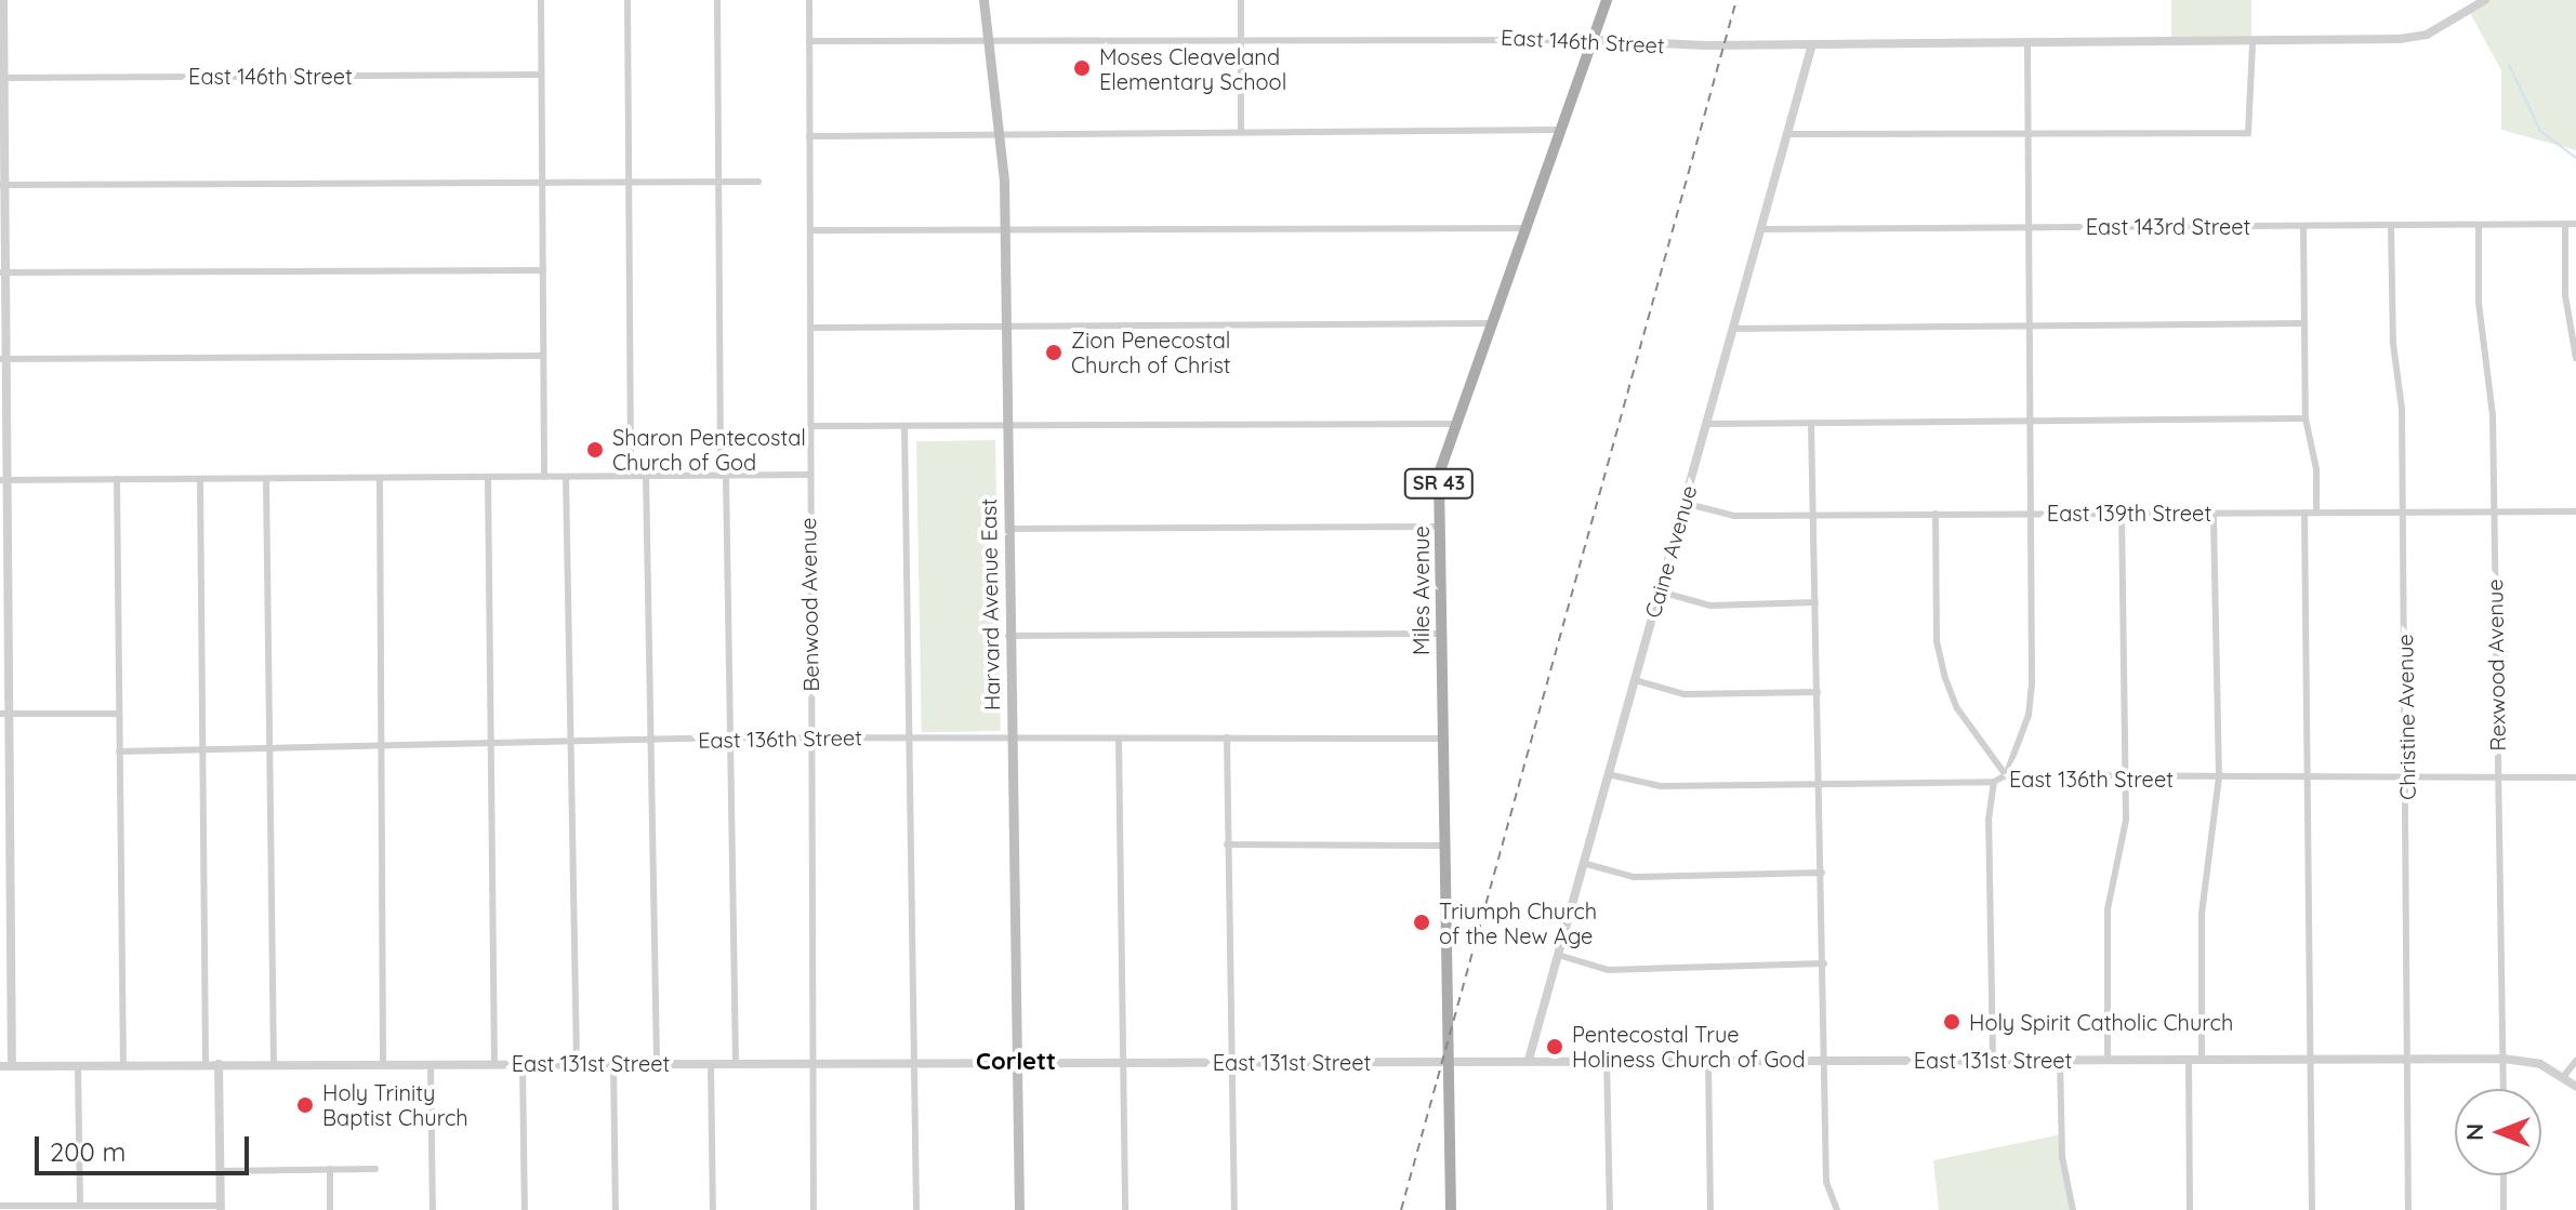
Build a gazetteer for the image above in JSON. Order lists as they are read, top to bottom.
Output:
{
  "streets": {
    "main road": ["SR 43", "Miles Avenue", "Harvard Avenue East"],
    "street": [
      "East 146th Street",
      "East 143rd Street",
      "East 139th Street",
      "Caine Avenue",
      "Benwood Avenue",
      "Rexwood Avenue",
      "Christine Avenue",
      "East 136th Street",
      "East 131st Street"
    ]
  },
  "crossings": [
    ["East 146th Street", "Caine Avenue"],
    ["East 146th Street", "Miles Avenue"],
    ["East 146th Street", "Benwood Avenue"],
    ["East 146th Street", "Harvard Avenue East"],
    ["East 143rd Street", "Caine Avenue"],
    ["East 143rd Street", "Rexwood Avenue"],
    ["East 143rd Street", "Christine Avenue"],
    ["East 139th Street", "Caine Avenue"],
    ["East 139th Street", "Rexwood Avenue"],
    ["East 139th Street", "Christine Avenue"],
    ["Caine Avenue", "East 136th Street"],
    ["Caine Avenue", "East 131st Street"],
    ["Miles Avenue", "East 136th Street"],
    ["Miles Avenue", "East 131st Street"],
    ["Benwood Avenue", "East 136th Street"],
    ["Benwood Avenue", "East 131st Street"],
    ["Harvard Avenue East", "East 136th Street"],
    ["Harvard Avenue East", "East 131st Street"],
    ["Rexwood Avenue", "East 136th Street"],
    ["Rexwood Avenue", "East 131st Street"],
    ["Christine Avenue", "East 136th Street"],
    ["Christine Avenue", "East 131st Street"]
  ],
  "districts": ["Corlett"],
  "places": [
    "Moses Cleaveland Elementary School",
    "Zion Penecostal Church of Christ",
    "Sharon Pentecostal Church of God",
    "Triumph Church of the New Age",
    "Holy Spirit Catholic Church",
    "Pentecostal True Holiness Church of God",
    "Holy Trinity Baptist Church"
  ],
  "scale_bar": "200 m",
  "north": "left"
}
